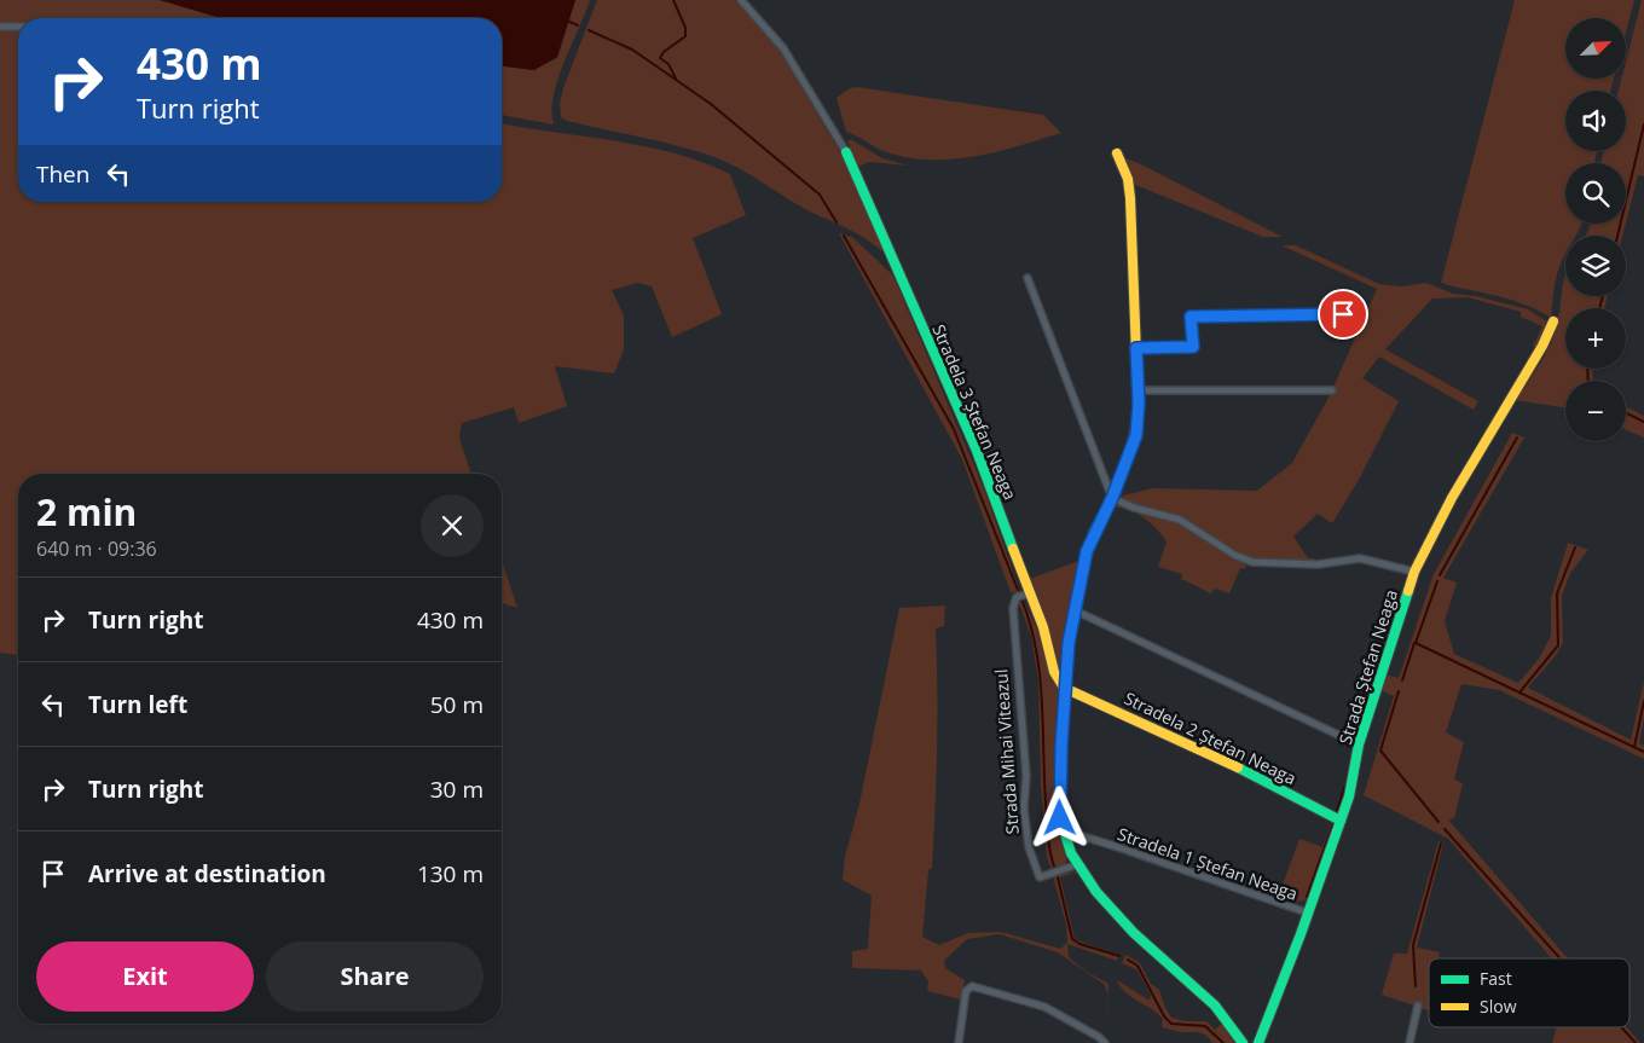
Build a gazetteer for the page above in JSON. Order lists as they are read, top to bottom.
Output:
{
  "streets": {
    "street": [
      "Stradela 3 Ștefan Neaga",
      "Strada Ștefan Neaga",
      "Stradela 2 Ștefan Neaga",
      "Strada Mihai Viteazul",
      "Stradela 1 Ștefan Neaga"
    ]
  },
  "crossings": [
    ["Stradela 3 Ștefan Neaga", "Stradela 2 Ștefan Neaga"],
    ["Stradela 3 Ștefan Neaga", "Strada Mihai Viteazul"],
    ["Strada Ștefan Neaga", "Stradela 2 Ștefan Neaga"],
    ["Strada Ștefan Neaga", "Stradela 1 Ștefan Neaga"]
  ],
  "legend": ["Fast", "Slow"],
  "north": "top right",
  "page": {
    "map_buttons": ["+", "−"],
    "turn": ["430 m", "Turn right"],
    "then": "Then",
    "heading": ["2 min", "640 m · 09:36"],
    "list": [
      {
        "name": "Turn right",
        "value": "430 m"
      },
      {
        "name": "Turn left",
        "value": "50 m"
      },
      {
        "name": "Turn right",
        "value": "30 m"
      },
      {
        "name": "Arrive at destination",
        "value": "130 m"
      }
    ],
    "buttons": ["Exit", "Share"]
  }
}
